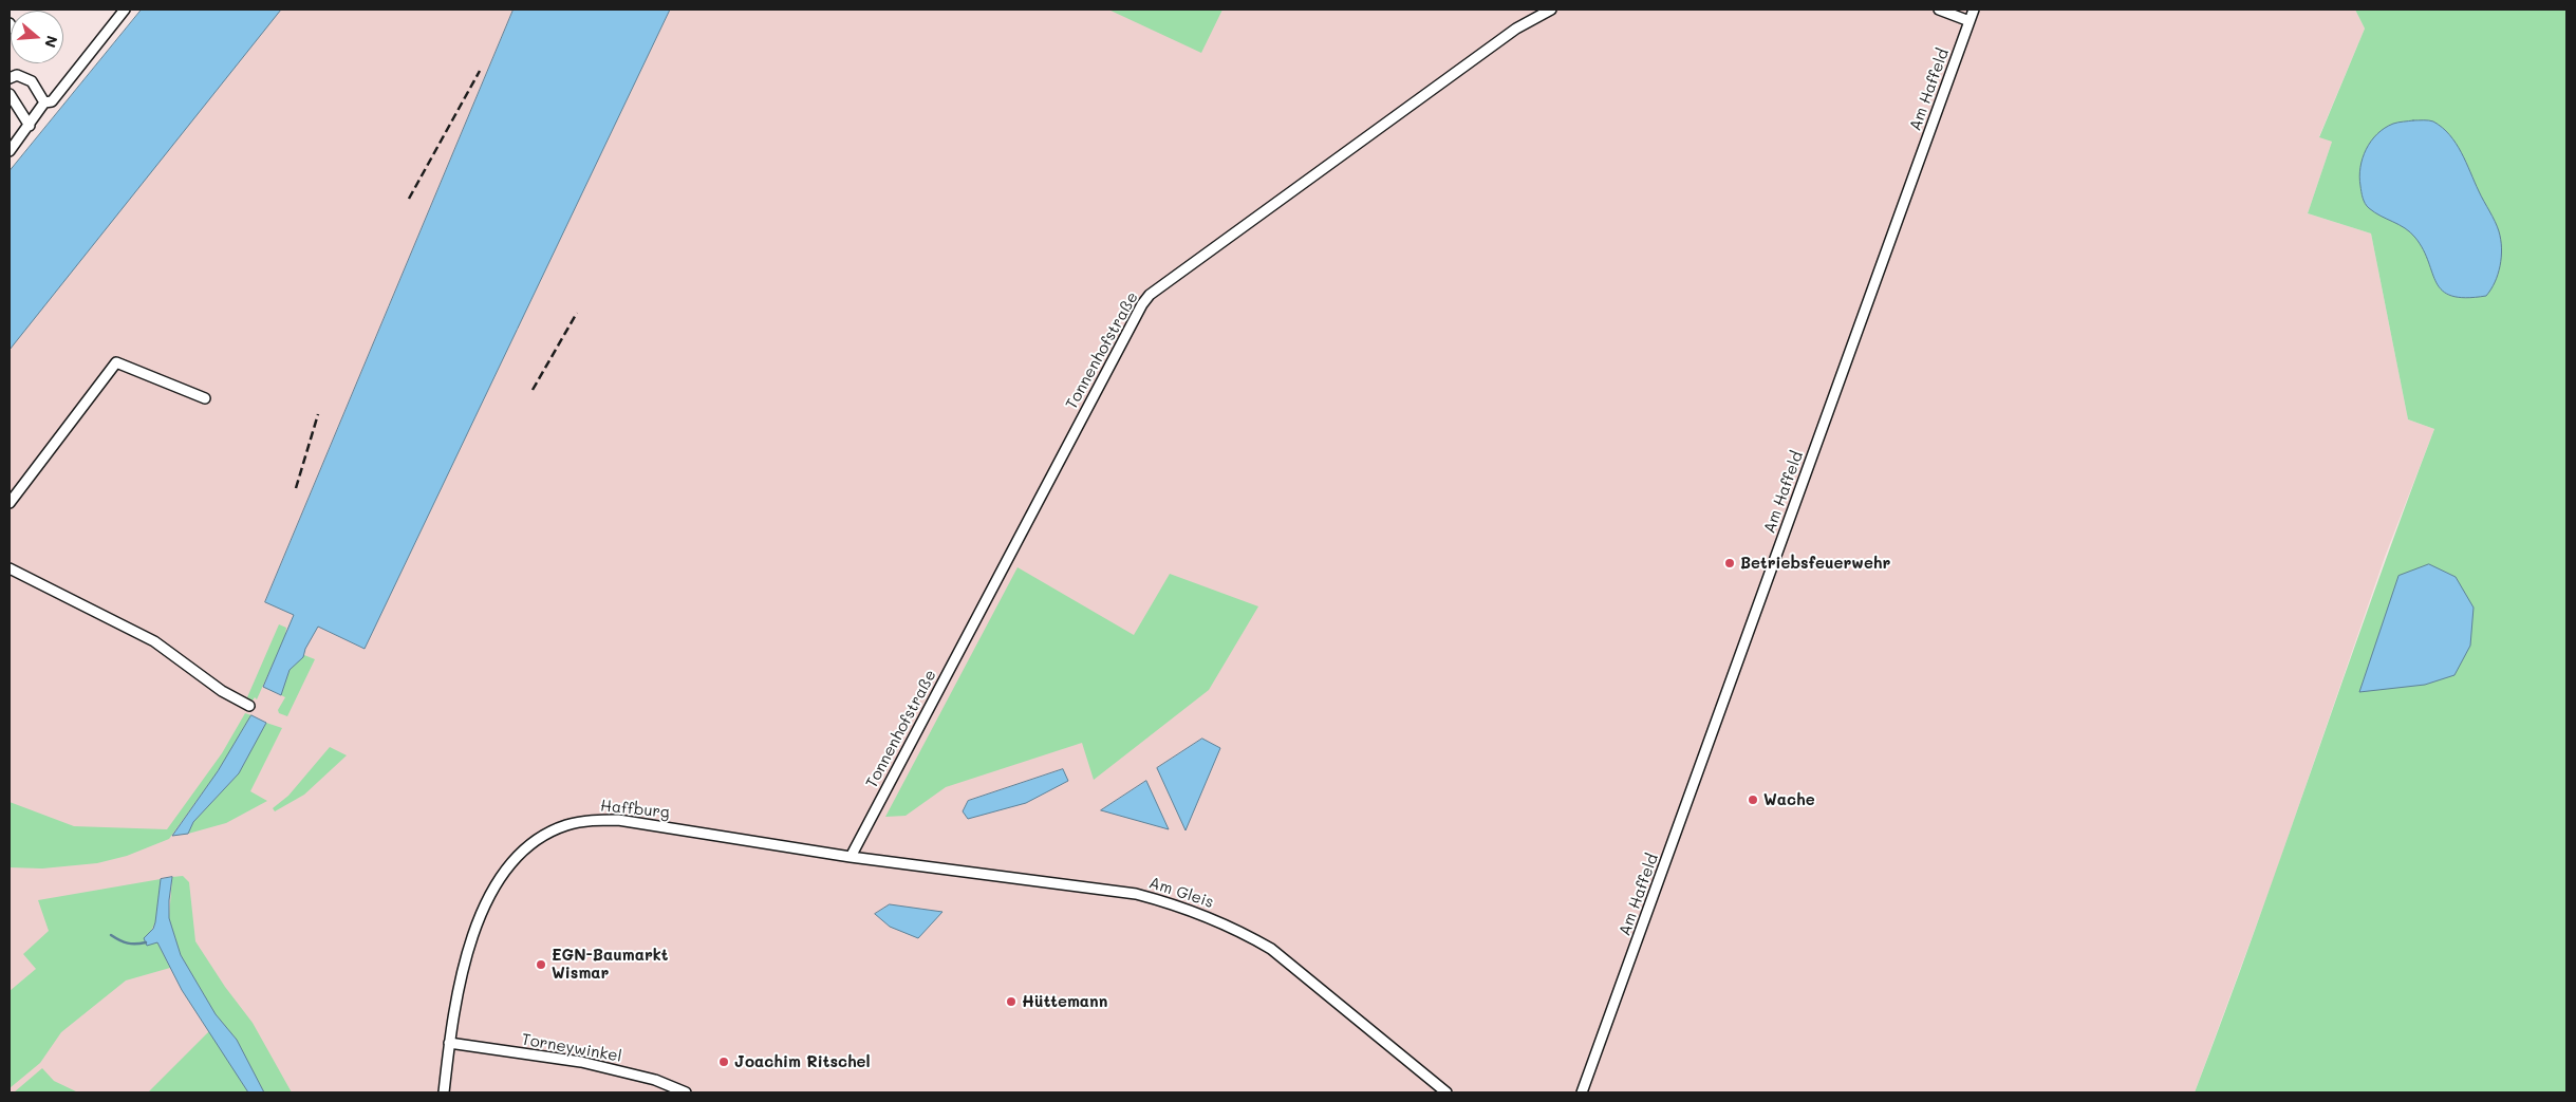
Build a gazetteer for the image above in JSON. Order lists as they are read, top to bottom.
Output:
{
  "streets": {
    "street": [
      "Am Haffeld",
      "Tonnenhofstraße",
      "Haffburg",
      "Am Gleis",
      "Torneywinkel"
    ]
  },
  "crossings": [
    ["Tonnenhofstraße", "Haffburg"],
    ["Tonnenhofstraße", "Am Gleis"],
    ["Haffburg", "Am Gleis"],
    ["Haffburg", "Torneywinkel"]
  ],
  "places": [
    "Betriebsfeuerwehr",
    "Wache",
    "EGN-Baumarkt Wismar",
    "Hüttemann",
    "Joachim Ritschel"
  ],
  "north": "right"
}
